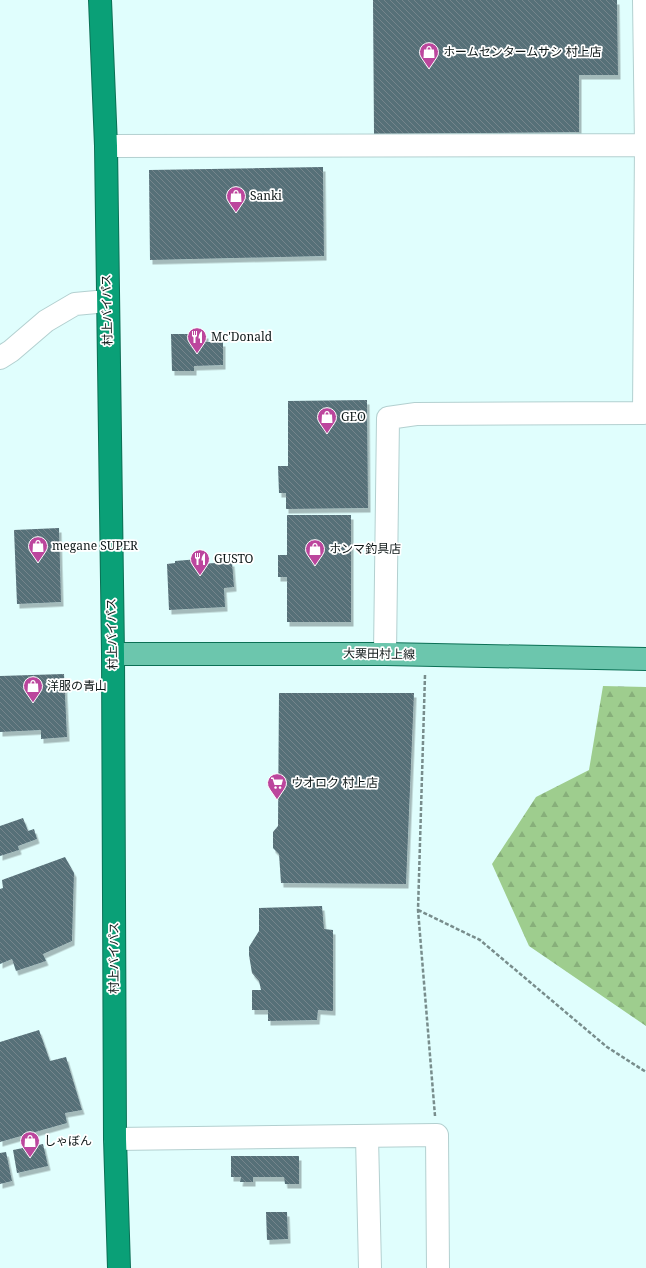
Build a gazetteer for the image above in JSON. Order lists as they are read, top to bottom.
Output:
{
  "streets": {
    "highway": ["村上バイパス"],
    "main road": ["大栗田村上線"]
  },
  "crossings": [
    ["村上バイパス", "大栗田村上線"]
  ],
  "places": {
    "shop": [
      "ホームセンタームサシ 村上店",
      "Sanki",
      "GEO",
      "megane SUPER",
      "ホンマ釣具店",
      "洋服の青山",
      "しゃぼん"
    ],
    "restaurant": ["Mc'Donald", "GUSTO"],
    "supermarket": ["ウオロク 村上店"]
  }
}
